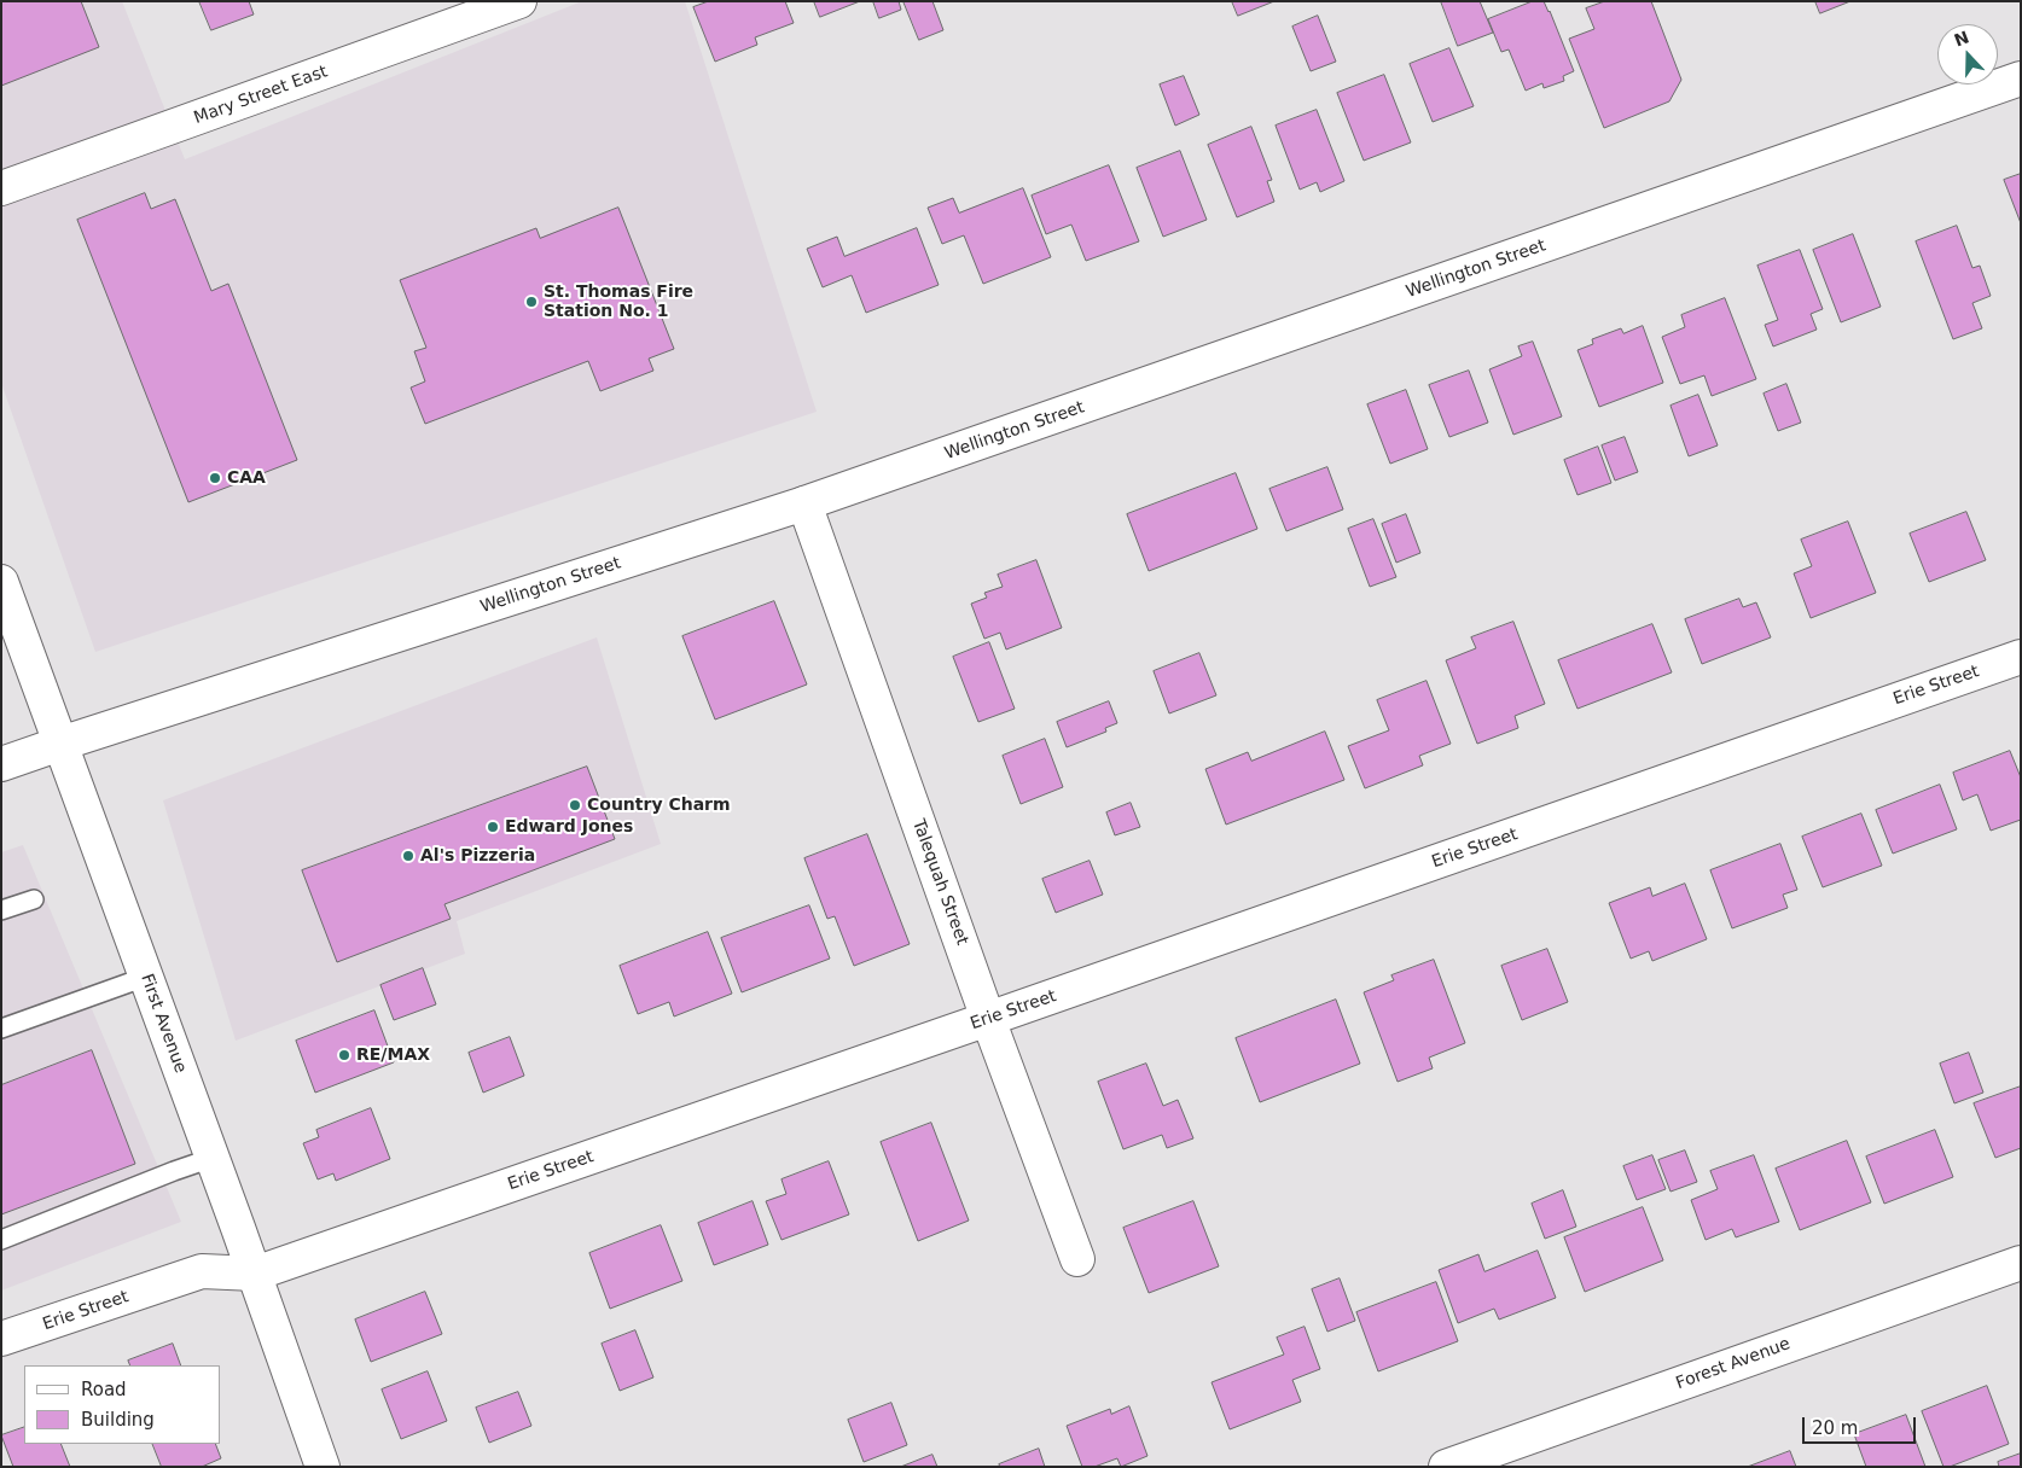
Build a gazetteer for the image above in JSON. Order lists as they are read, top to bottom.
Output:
{
  "streets": {
    "street": [
      "Mary Street East",
      "Wellington Street",
      "Erie Street",
      "Talequah Street",
      "First Avenue",
      "Forest Avenue"
    ]
  },
  "crossings": [
    ["Wellington Street", "Talequah Street"],
    ["Wellington Street", "First Avenue"],
    ["Erie Street", "Talequah Street"],
    ["Erie Street", "First Avenue"]
  ],
  "places": [
    "St. Thomas Fire Station No. 1",
    "CAA",
    "Country Charm",
    "Edward Jones",
    "Al's Pizzeria",
    "RE/MAX"
  ],
  "legend": ["Road", "Building"],
  "scale_bar": "20 m",
  "north": "top"
}
